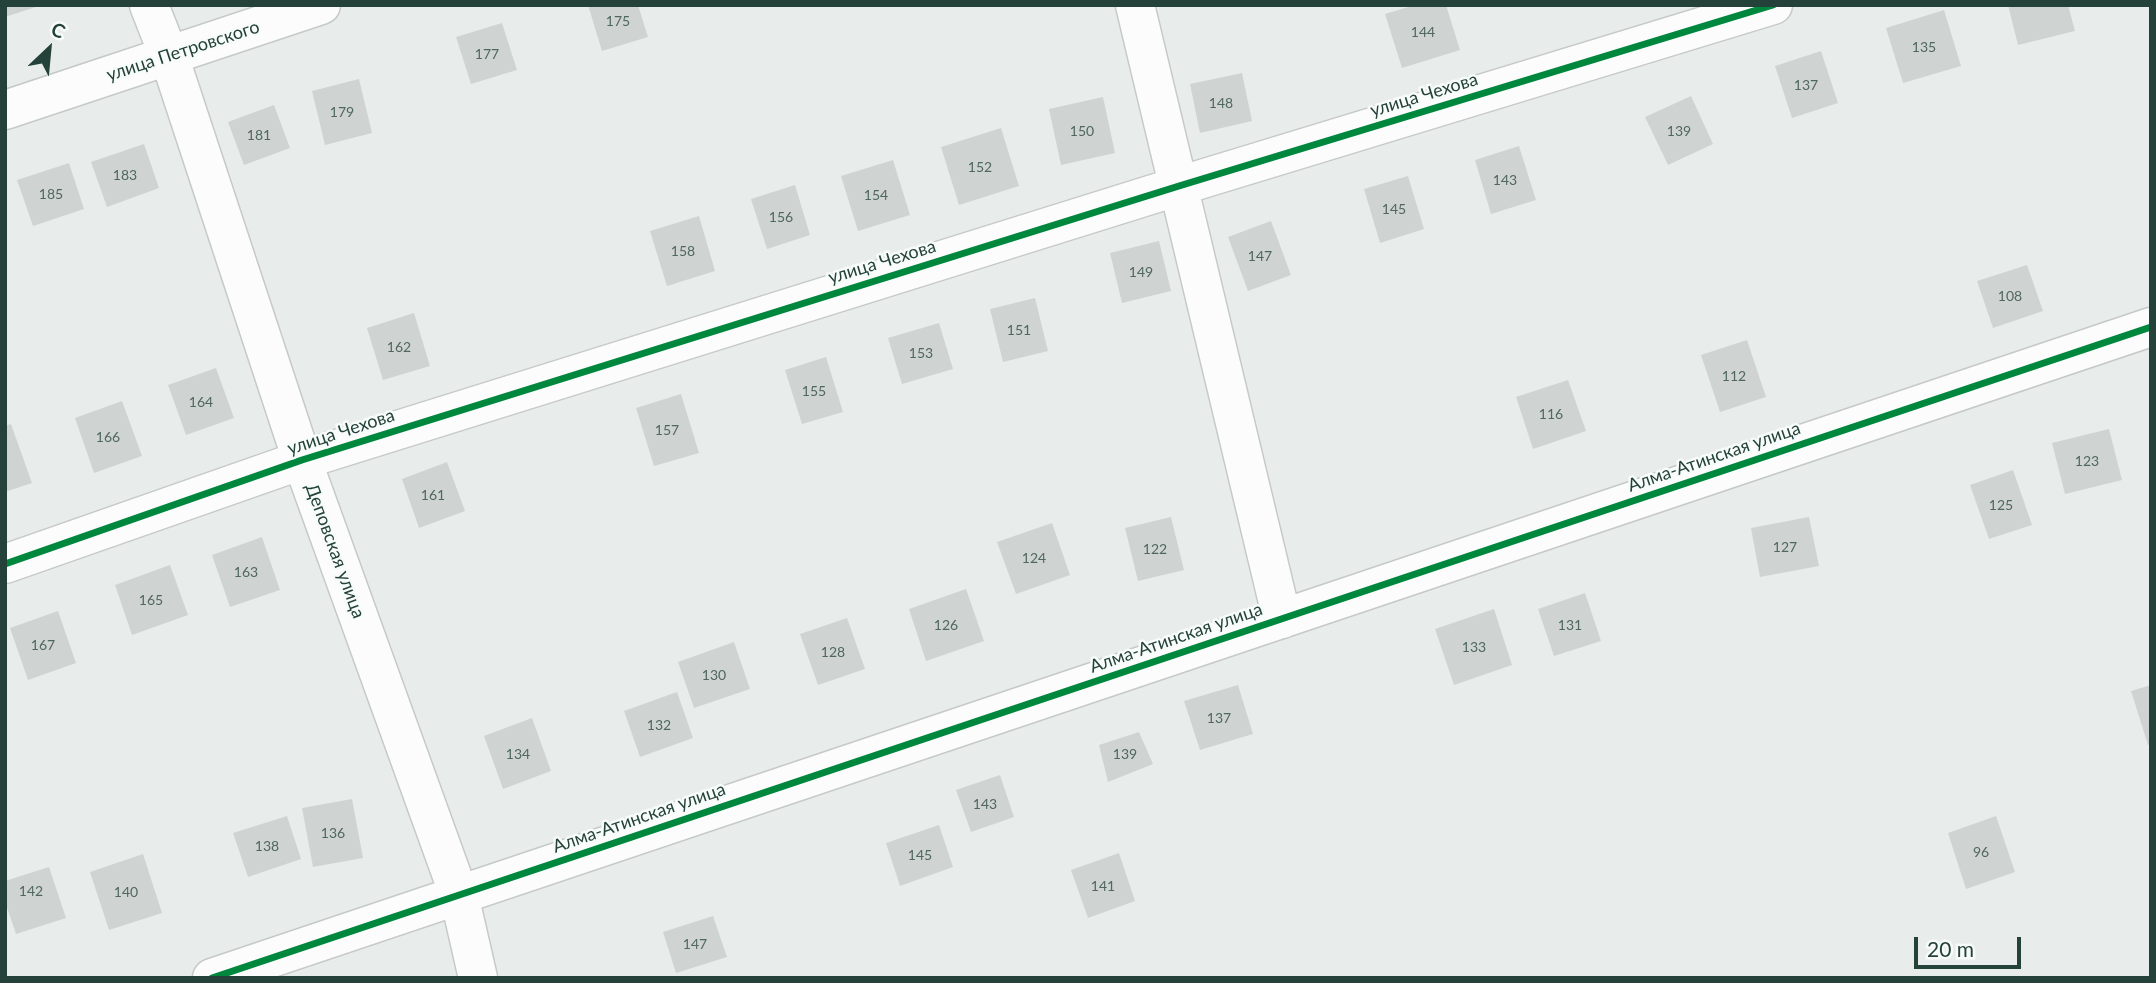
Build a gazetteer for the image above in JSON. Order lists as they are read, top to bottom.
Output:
{
  "streets": {
    "street": [
      "улица Петровского",
      "улица Чехова",
      "Алма-Атинская улица",
      "Деповская улица"
    ]
  },
  "crossings": [
    ["улица Петровского", "Деповская улица"],
    ["улица Чехова", "Деповская улица"],
    ["Алма-Атинская улица", "Деповская улица"]
  ],
  "house_numbers": [
    "175",
    "144",
    "135",
    "177",
    "137",
    "148",
    "179",
    "150",
    "139",
    "181",
    "152",
    "183",
    "143",
    "185",
    "154",
    "145",
    "156",
    "158",
    "147",
    "149",
    "108",
    "151",
    "162",
    "153",
    "112",
    "155",
    "164",
    "116",
    "157",
    "166",
    "123",
    "161",
    "125",
    "127",
    "122",
    "124",
    "163",
    "165",
    "126",
    "131",
    "167",
    "133",
    "128",
    "130",
    "137",
    "132",
    "134",
    "139",
    "143",
    "136",
    "138",
    "96",
    "145",
    "141",
    "142",
    "140",
    "147"
  ],
  "scale_bar": "20 m",
  "north": "top right"
}
